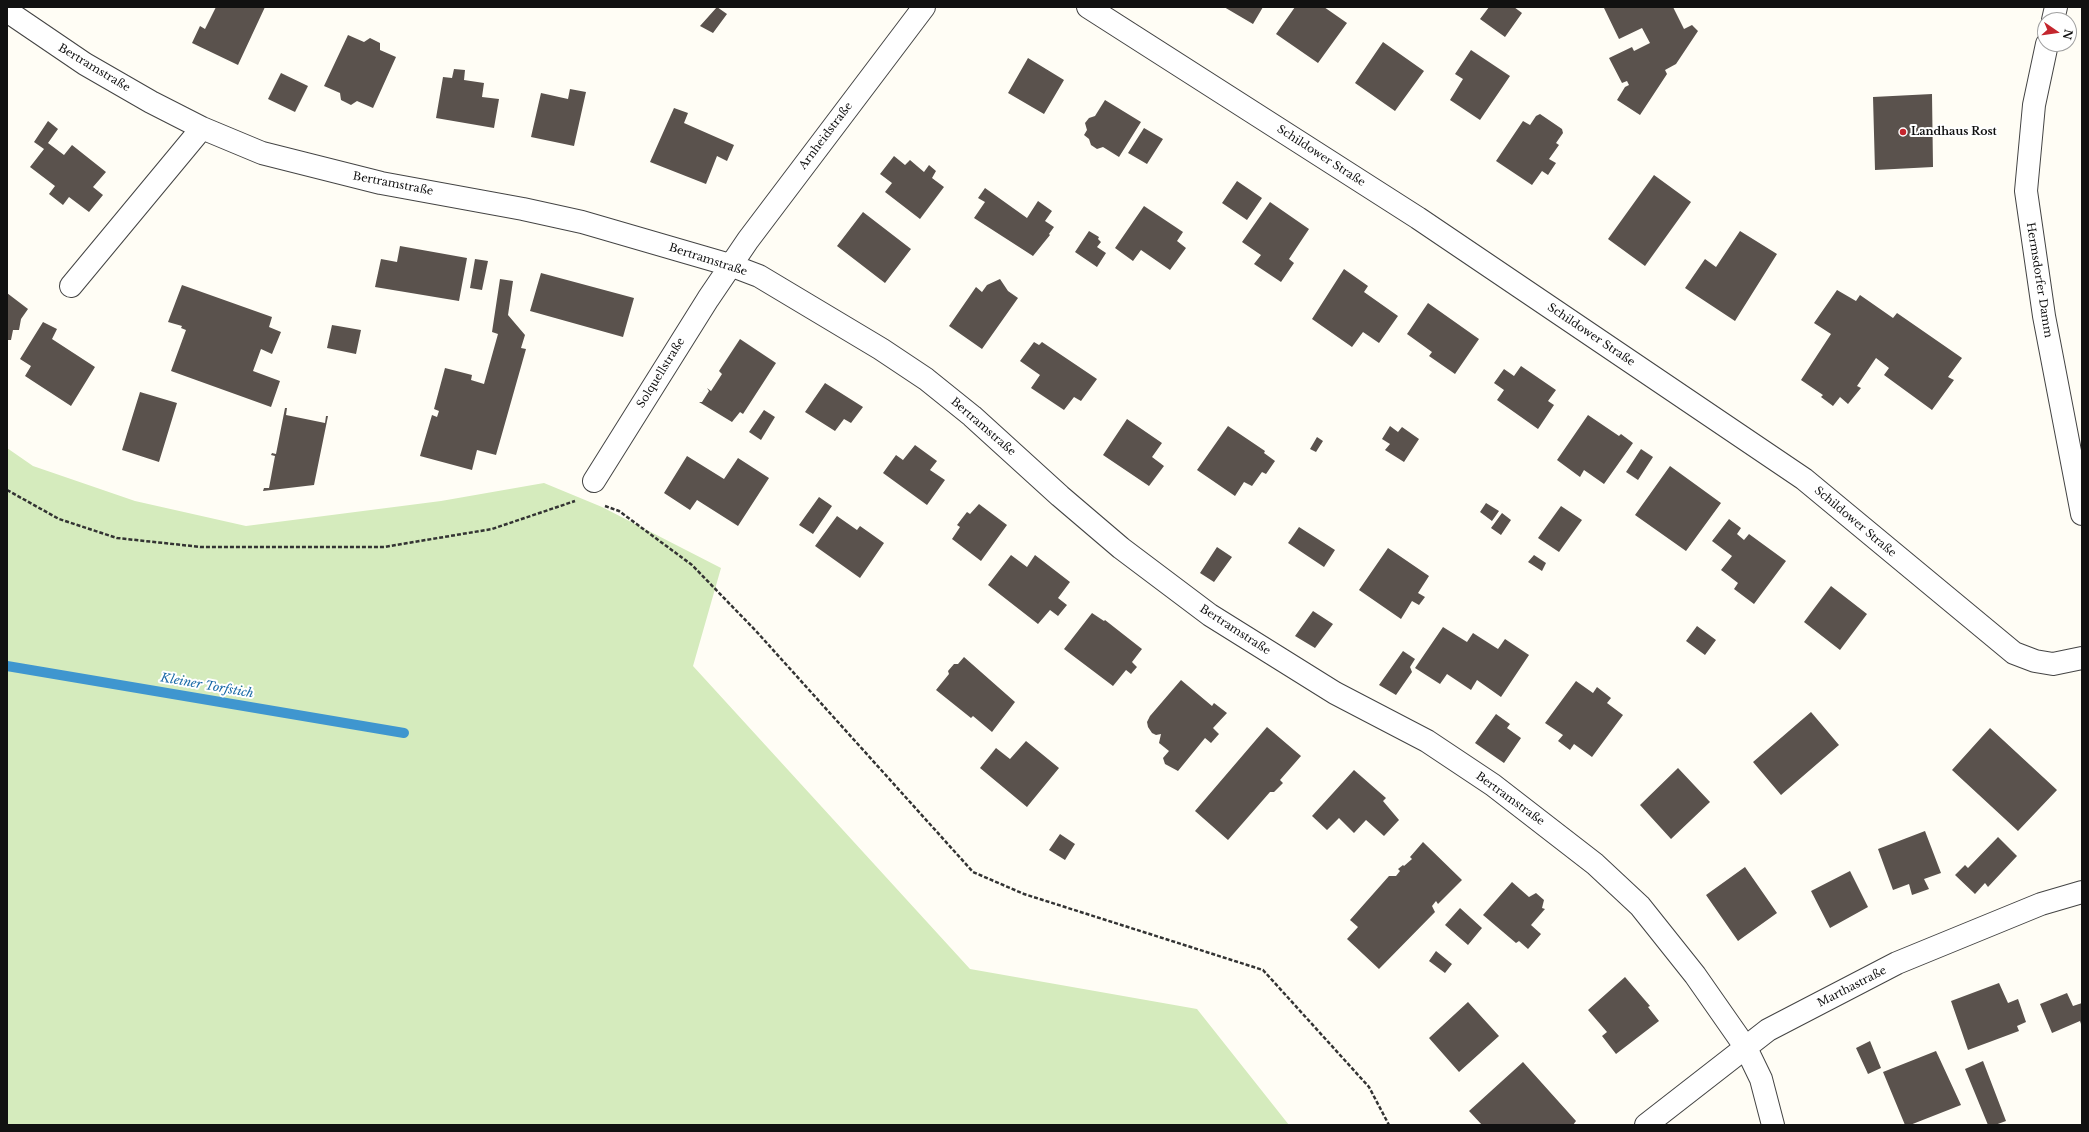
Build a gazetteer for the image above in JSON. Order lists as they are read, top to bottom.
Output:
{
  "streets": {
    "street": [
      "Bertramstraße",
      "Arnheidstraße",
      "Schildower Straße",
      "Hermsdorfer Damm",
      "Solquellstraße",
      "Marthastraße"
    ]
  },
  "crossings": [
    ["Bertramstraße", "Arnheidstraße"],
    ["Bertramstraße", "Solquellstraße"],
    ["Bertramstraße", "Marthastraße"],
    ["Arnheidstraße", "Solquellstraße"]
  ],
  "water": ["Kleiner Torfstich"],
  "places": ["Landhaus Rost"],
  "north": "right"
}
